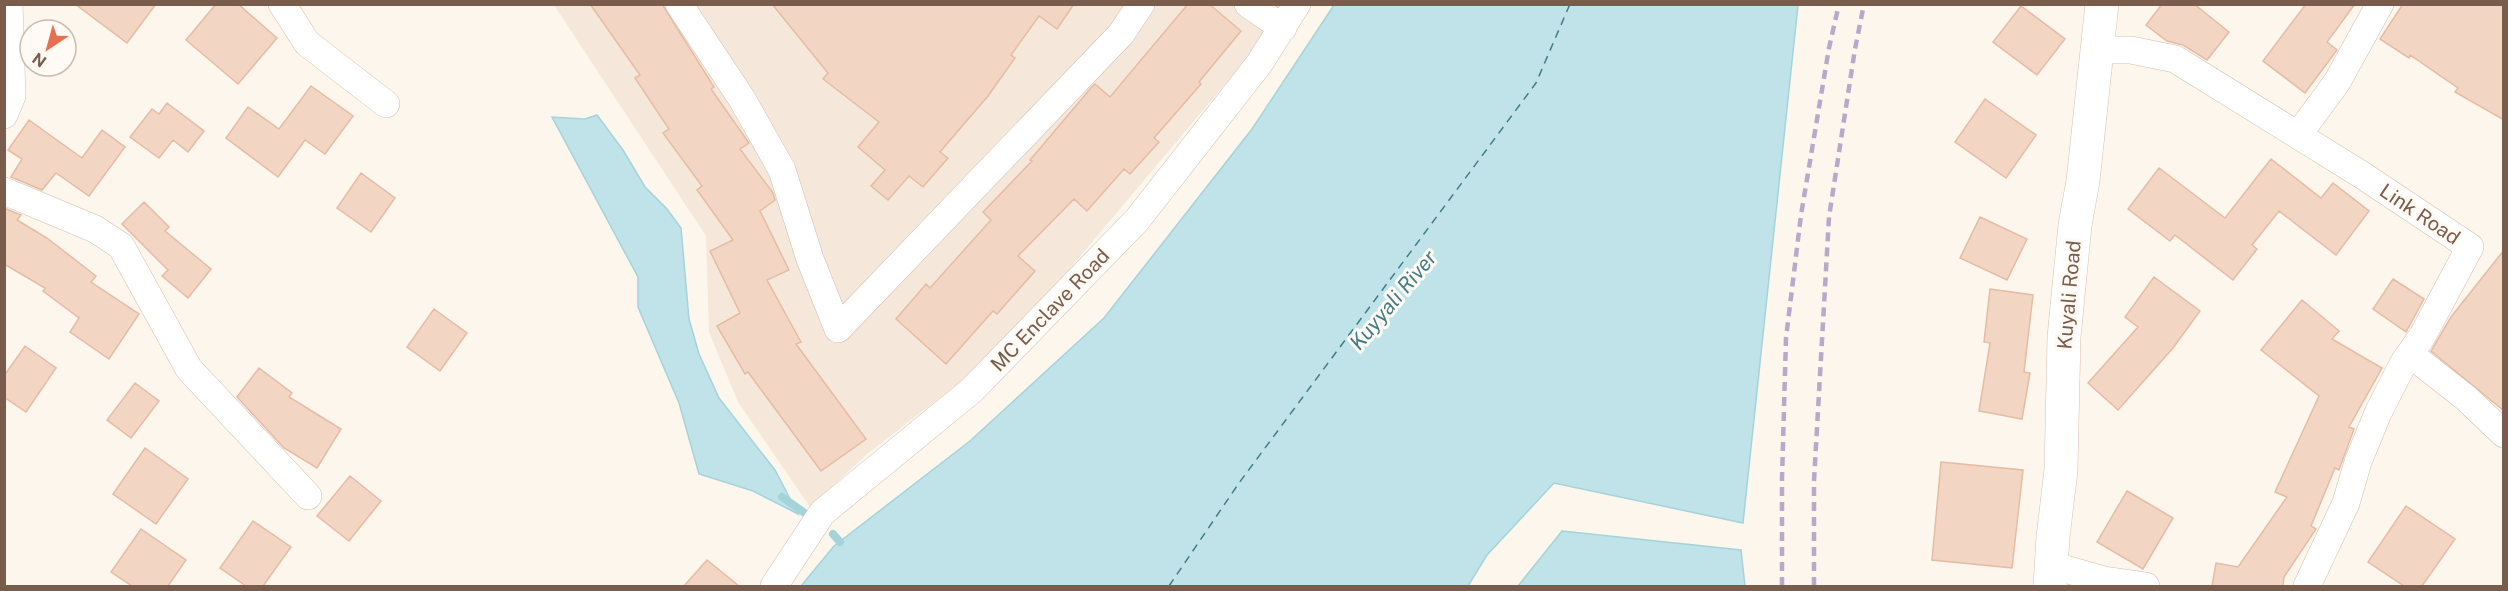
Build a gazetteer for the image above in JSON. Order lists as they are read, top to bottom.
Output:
{
  "streets": {
    "main road": ["Kuyali Road"],
    "street": ["Link Road", "MC Enclave Road"]
  },
  "crossings": [
    ["Link Road", "Kuyali Road"]
  ],
  "water": ["Kuyyali River"],
  "north": "bottom left"
}
